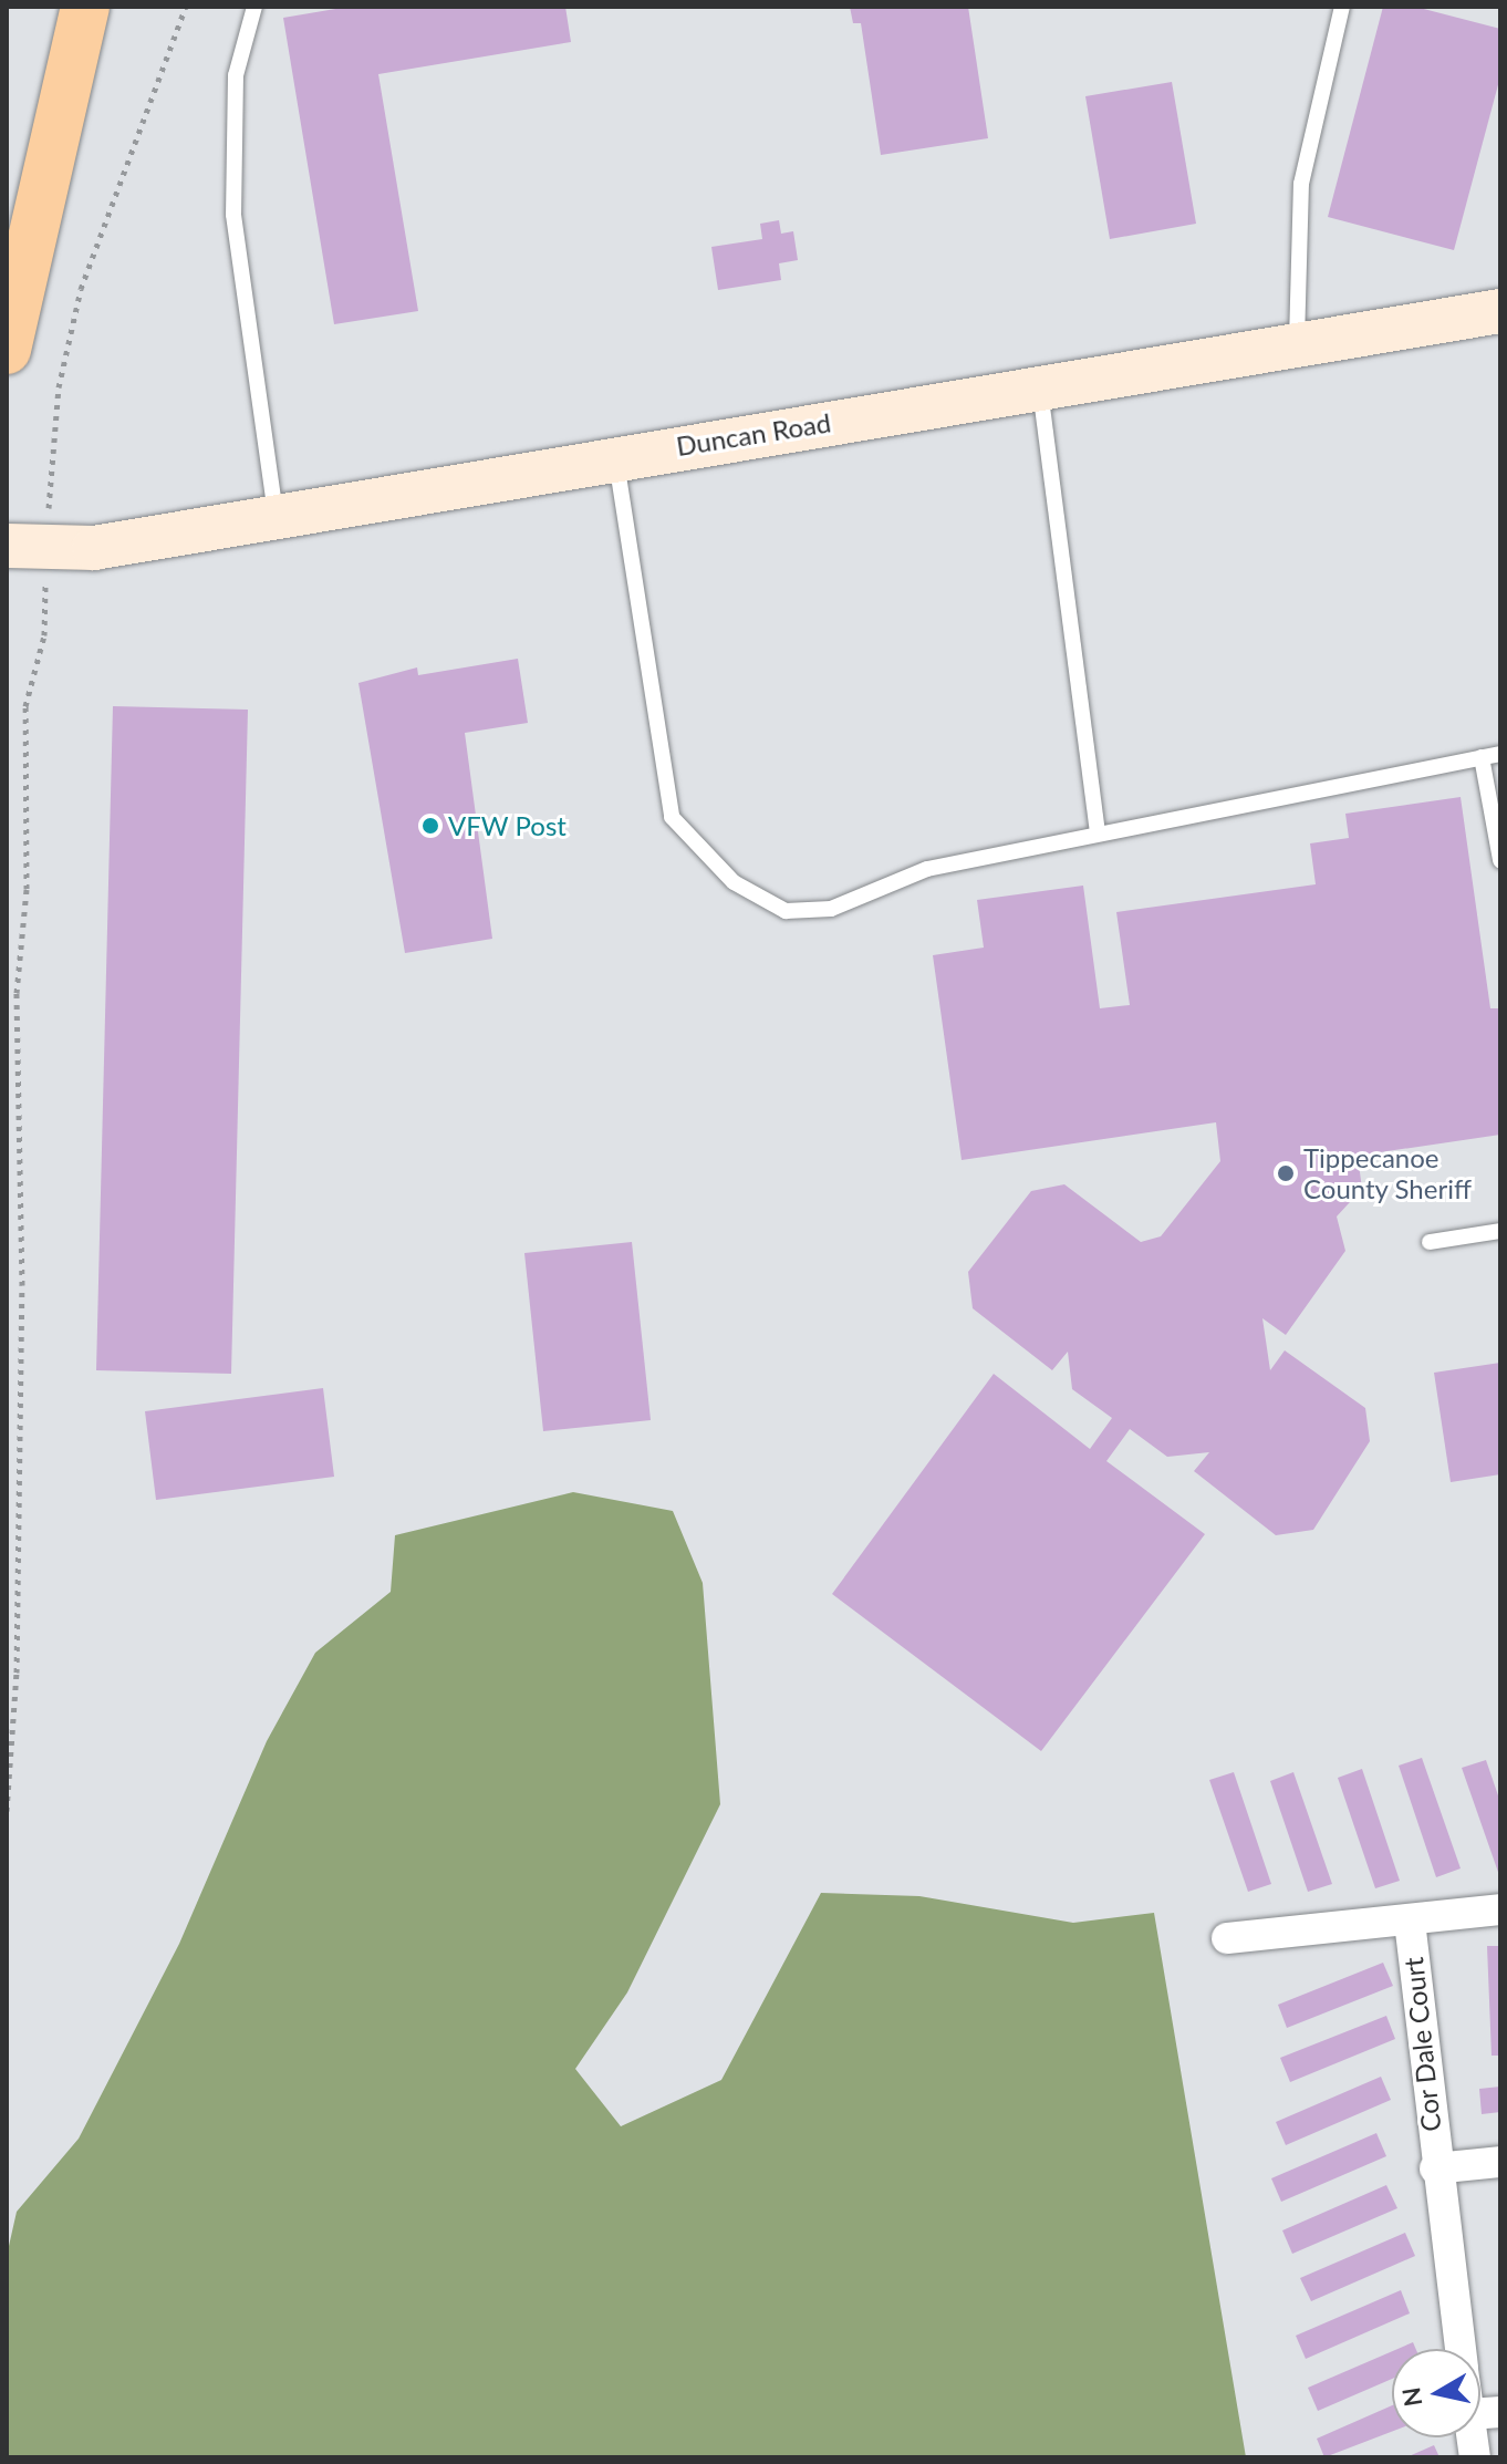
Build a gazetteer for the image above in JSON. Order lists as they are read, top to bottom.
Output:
{
  "streets": {
    "main road": ["Duncan Road"],
    "street": ["Cor Dale Court"]
  },
  "places": ["VFW Post", "Tippecanoe County Sheriff"],
  "north": "left"
}
